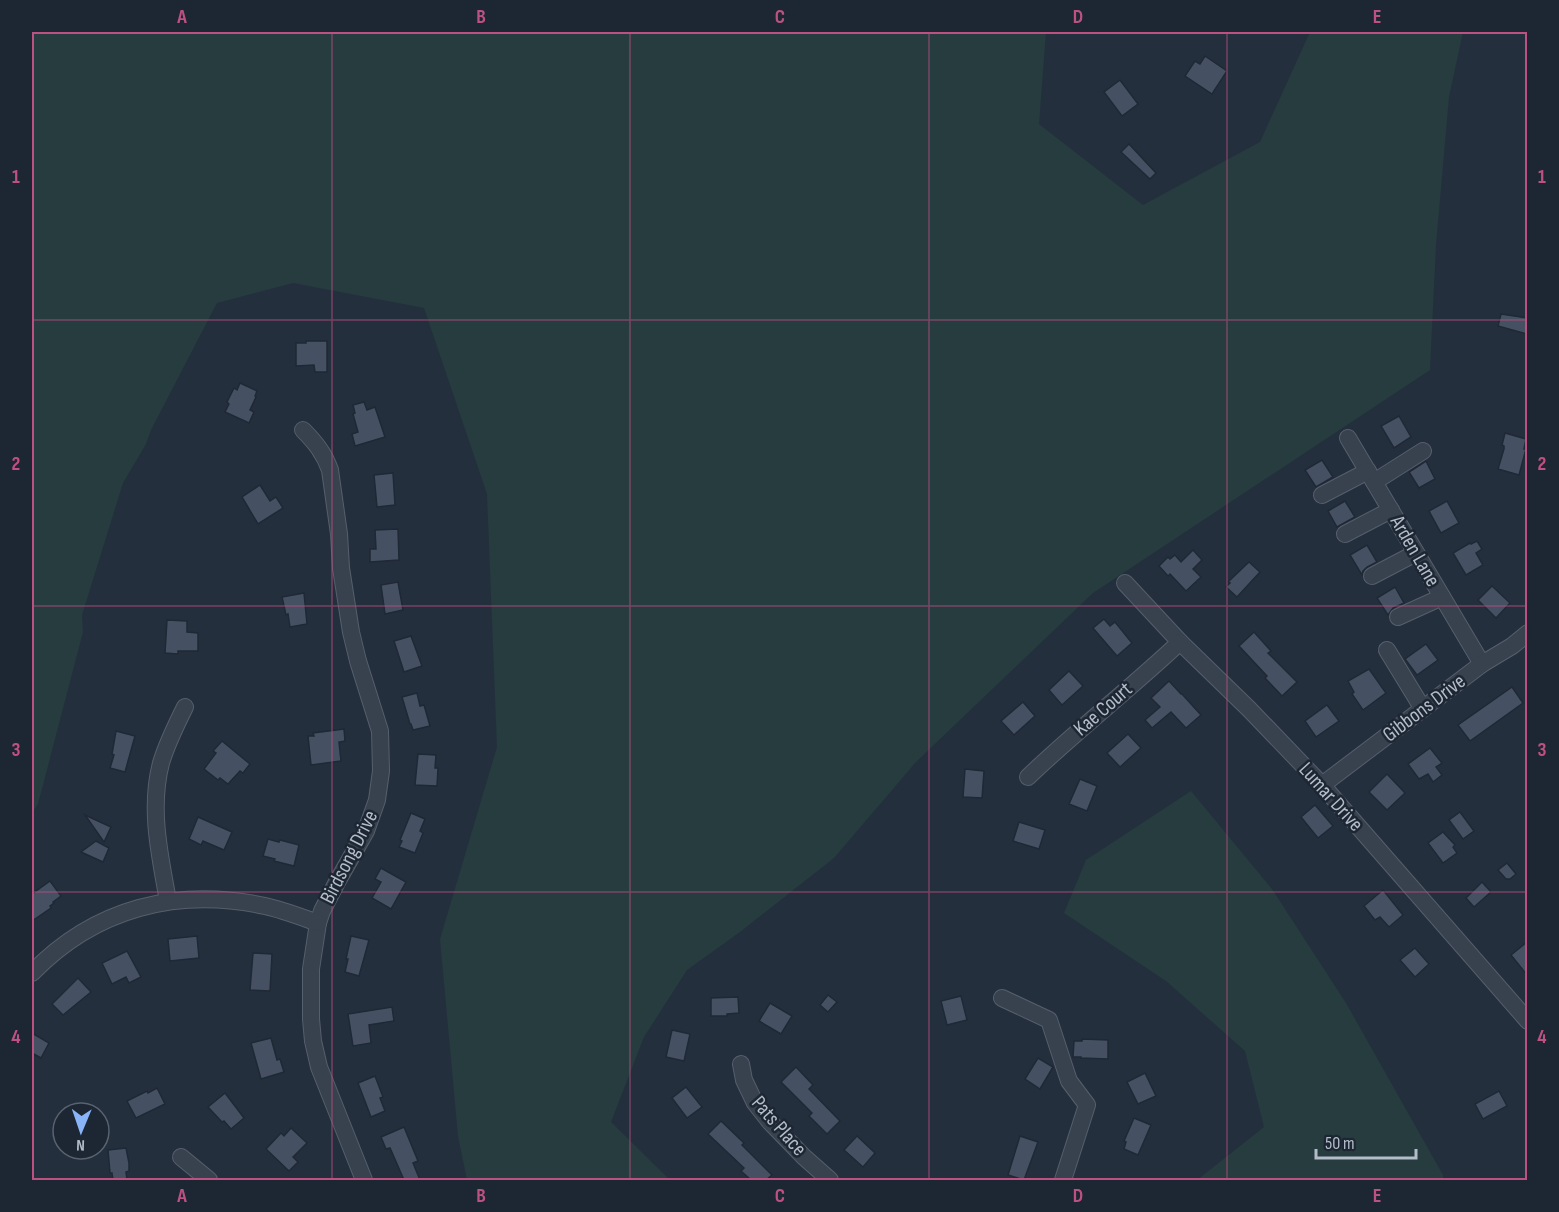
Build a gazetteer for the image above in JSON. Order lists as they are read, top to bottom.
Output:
{
  "streets": {
    "street": [
      "Arden Lane",
      "Gibbons Drive",
      "Kae Court",
      "Lumar Drive",
      "Birdsong Drive",
      "Pats Place"
    ]
  },
  "crossings": [
    ["Arden Lane", "Gibbons Drive"],
    ["Gibbons Drive", "Lumar Drive"],
    ["Kae Court", "Lumar Drive"]
  ],
  "scale_bar": "50 m",
  "north": "bottom",
  "grid": {
    "columns": [
      "A",
      "B",
      "C",
      "D",
      "E"
    ],
    "rows": [
      "1",
      "2",
      "3",
      "4"
    ]
  }
}
